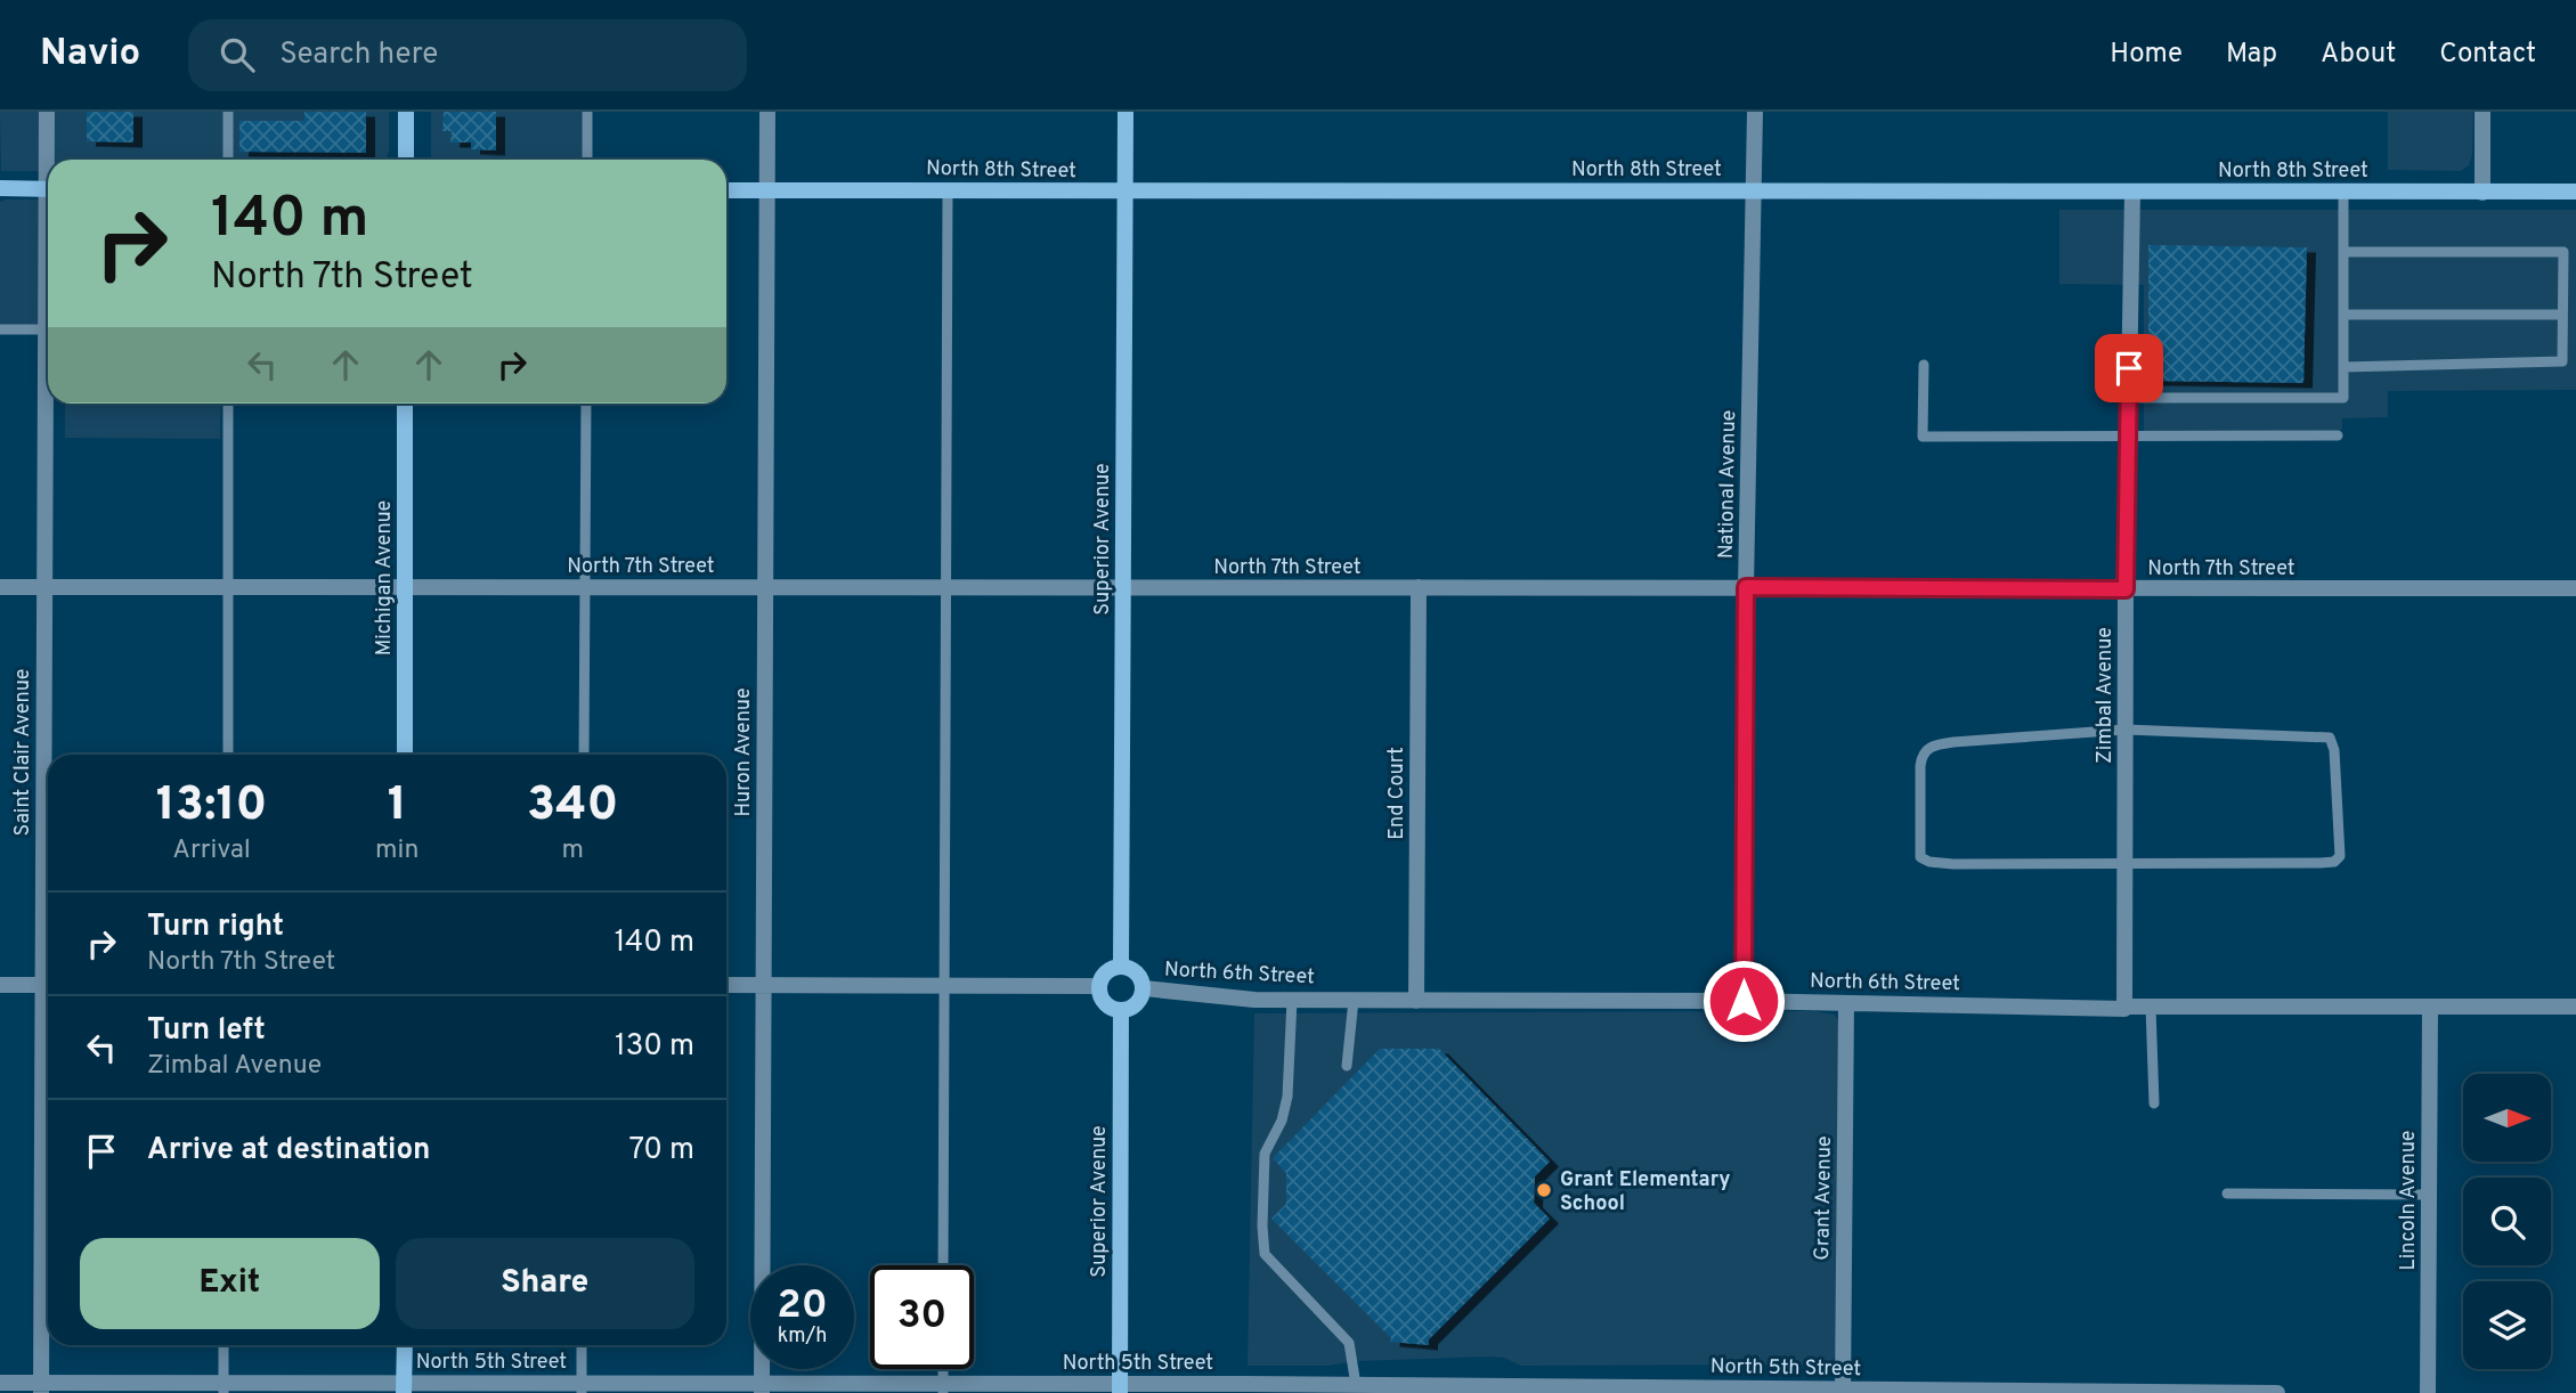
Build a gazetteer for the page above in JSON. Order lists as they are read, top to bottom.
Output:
{
  "streets": {
    "main road": ["North 8th Street", "Superior Avenue", "Michigan Avenue"],
    "street": [
      "National Avenue",
      "North 7th Street",
      "Zimbal Avenue",
      "Saint Clair Avenue",
      "Huron Avenue",
      "End Court",
      "North 6th Street",
      "Grant Avenue",
      "Lincoln Avenue",
      "North 5th Street"
    ]
  },
  "crossings": [
    ["North 8th Street", "National Avenue"],
    ["North 8th Street", "Superior Avenue"],
    ["North 8th Street", "Zimbal Avenue"],
    ["North 8th Street", "Huron Avenue"],
    ["National Avenue", "North 7th Street"],
    ["National Avenue", "North 6th Street"],
    ["Superior Avenue", "North 7th Street"],
    ["Superior Avenue", "North 6th Street"],
    ["Superior Avenue", "North 5th Street"],
    ["North 7th Street", "Michigan Avenue"],
    ["North 7th Street", "Zimbal Avenue"],
    ["North 7th Street", "Saint Clair Avenue"],
    ["North 7th Street", "Huron Avenue"],
    ["North 7th Street", "End Court"],
    ["Zimbal Avenue", "North 6th Street"],
    ["Saint Clair Avenue", "North 5th Street"],
    ["Huron Avenue", "North 5th Street"],
    ["End Court", "North 6th Street"],
    ["North 6th Street", "Grant Avenue"],
    ["North 6th Street", "Lincoln Avenue"],
    ["Grant Avenue", "North 5th Street"]
  ],
  "places": ["Grant Elementary School"],
  "north": "right",
  "page": {
    "header": "Navio",
    "search": "Search here",
    "nav": [
      "Home",
      "Map",
      "About",
      "Contact"
    ],
    "turn": ["140 m", "North 7th Street"],
    "eta": [
      "13:10",
      "Arrival",
      "1",
      "min",
      "340",
      "m"
    ],
    "list": [
      {
        "name": "Turn right",
        "note": "North 7th Street",
        "value": "140 m"
      },
      {
        "name": "Turn left",
        "note": "Zimbal Avenue",
        "value": "130 m"
      },
      {
        "name": "Arrive at destination",
        "value": "70 m"
      }
    ],
    "buttons": ["Exit", "Share"],
    "speed": "20 km/h",
    "limit": "30"
  }
}
